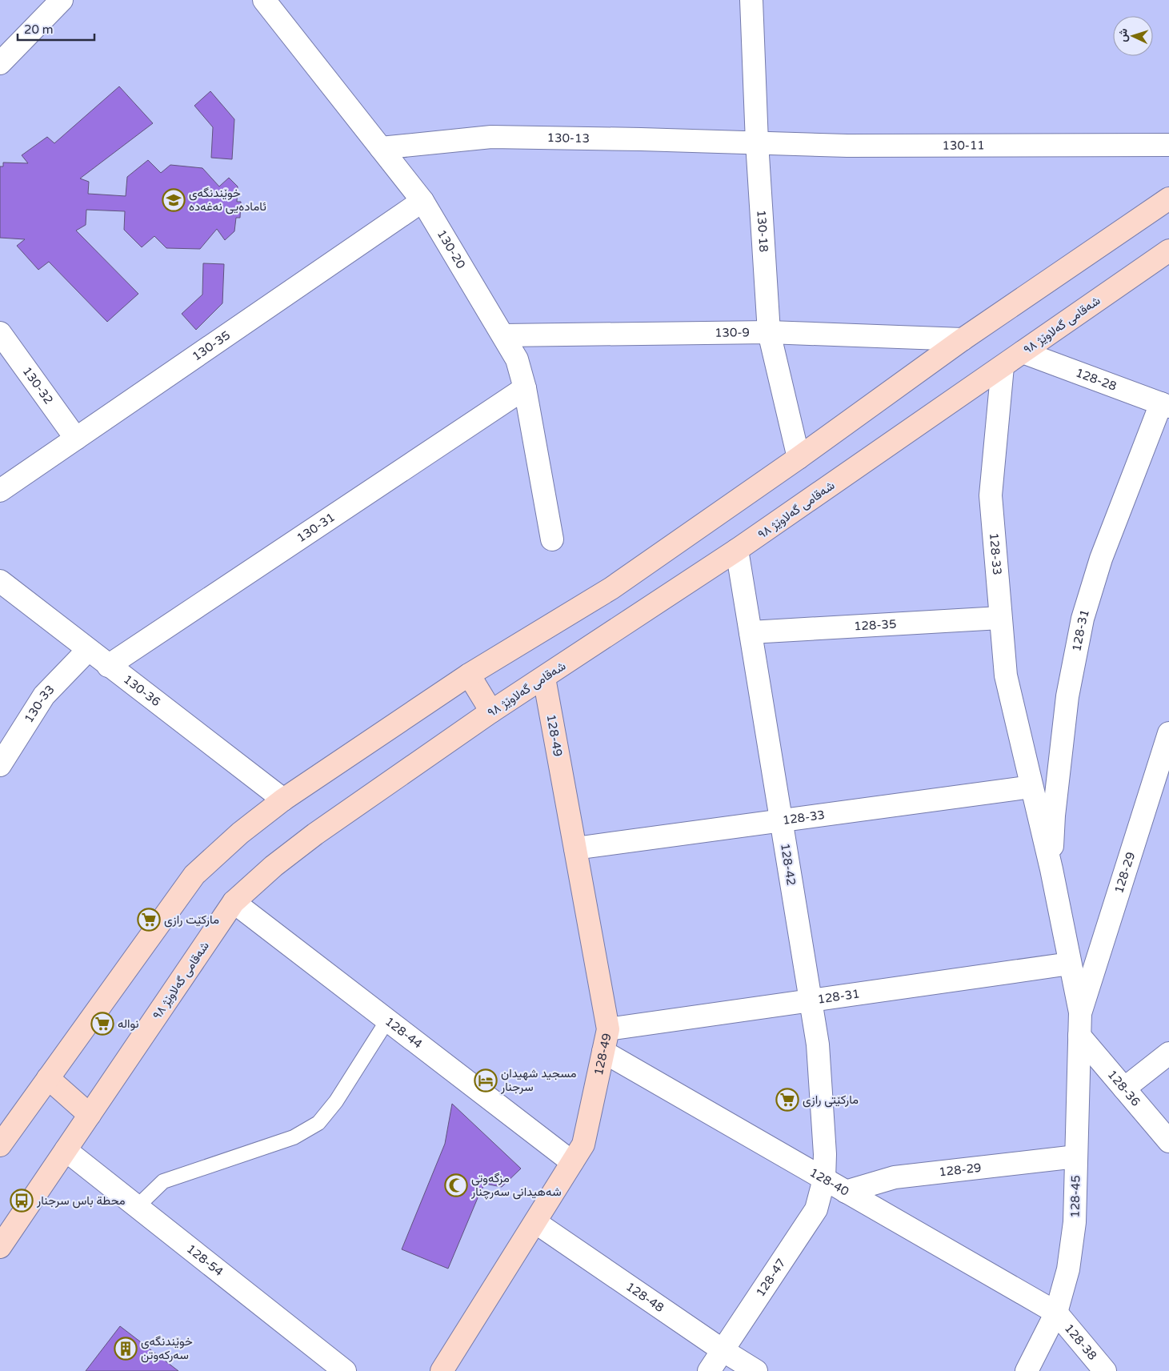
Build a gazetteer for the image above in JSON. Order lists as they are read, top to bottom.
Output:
{
  "streets": {
    "main road": ["شەقامی گەلاوێژ ٩٨", "128-49"],
    "street": [
      "130-13",
      "130-11",
      "130-18",
      "130-20",
      "130-9",
      "130-35",
      "128-28",
      "130-32",
      "130-31",
      "128-33",
      "128-35",
      "128-31",
      "130-36",
      "130-33",
      "128-42",
      "128-29",
      "128-44",
      "128-36",
      "128-40",
      "128-45",
      "128-54",
      "128-47",
      "128-48",
      "128-38"
    ]
  },
  "crossings": [
    ["130-13", "130-11"],
    ["130-13", "130-18"],
    ["130-13", "130-20"],
    ["130-11", "130-18"],
    ["130-18", "130-9"],
    ["130-20", "130-9"],
    ["130-20", "130-35"],
    ["130-20", "130-31"],
    ["شەقامی گەلاوێژ ٩٨", "128-28"],
    ["شەقامی گەلاوێژ ٩٨", "128-33"],
    ["شەقامی گەلاوێژ ٩٨", "128-49"],
    ["شەقامی گەلاوێژ ٩٨", "128-42"],
    ["شەقامی گەلاوێژ ٩٨", "128-44"],
    ["شەقامی گەلاوێژ ٩٨", "128-54"],
    ["130-35", "130-32"],
    ["128-28", "128-31"],
    ["130-31", "130-36"],
    ["128-33", "128-35"],
    ["128-33", "128-31"],
    ["128-33", "128-49"],
    ["128-33", "128-42"],
    ["128-33", "128-29"],
    ["128-33", "128-45"],
    ["128-35", "128-42"],
    ["128-31", "128-49"],
    ["128-31", "128-42"],
    ["130-36", "130-33"],
    ["128-49", "128-44"],
    ["128-49", "128-40"],
    ["128-49", "128-48"],
    ["128-42", "128-40"],
    ["128-42", "128-47"],
    ["128-29", "128-40"],
    ["128-29", "128-45"],
    ["128-36", "128-45"],
    ["128-40", "128-45"],
    ["128-40", "128-47"],
    ["128-40", "128-38"],
    ["128-45", "128-38"],
    ["128-47", "128-48"]
  ],
  "places": {
    "school or university": ["خوێندنگەی ئامادەیی نەغەدە"],
    "supermarket": ["مارکێت رازی", "نواله", "مارکێتی رازی"],
    "hotel": ["مسجيد شهيدان سرجنار"],
    "mosque": ["مزگەوتی شەهیدانی سەرچنار"],
    "bus stop": ["محطة باس سرجنار"],
    "building": ["خوێندنگەی سەرکەوتن"]
  },
  "scale_bar": "20 m",
  "north": "left"
}
